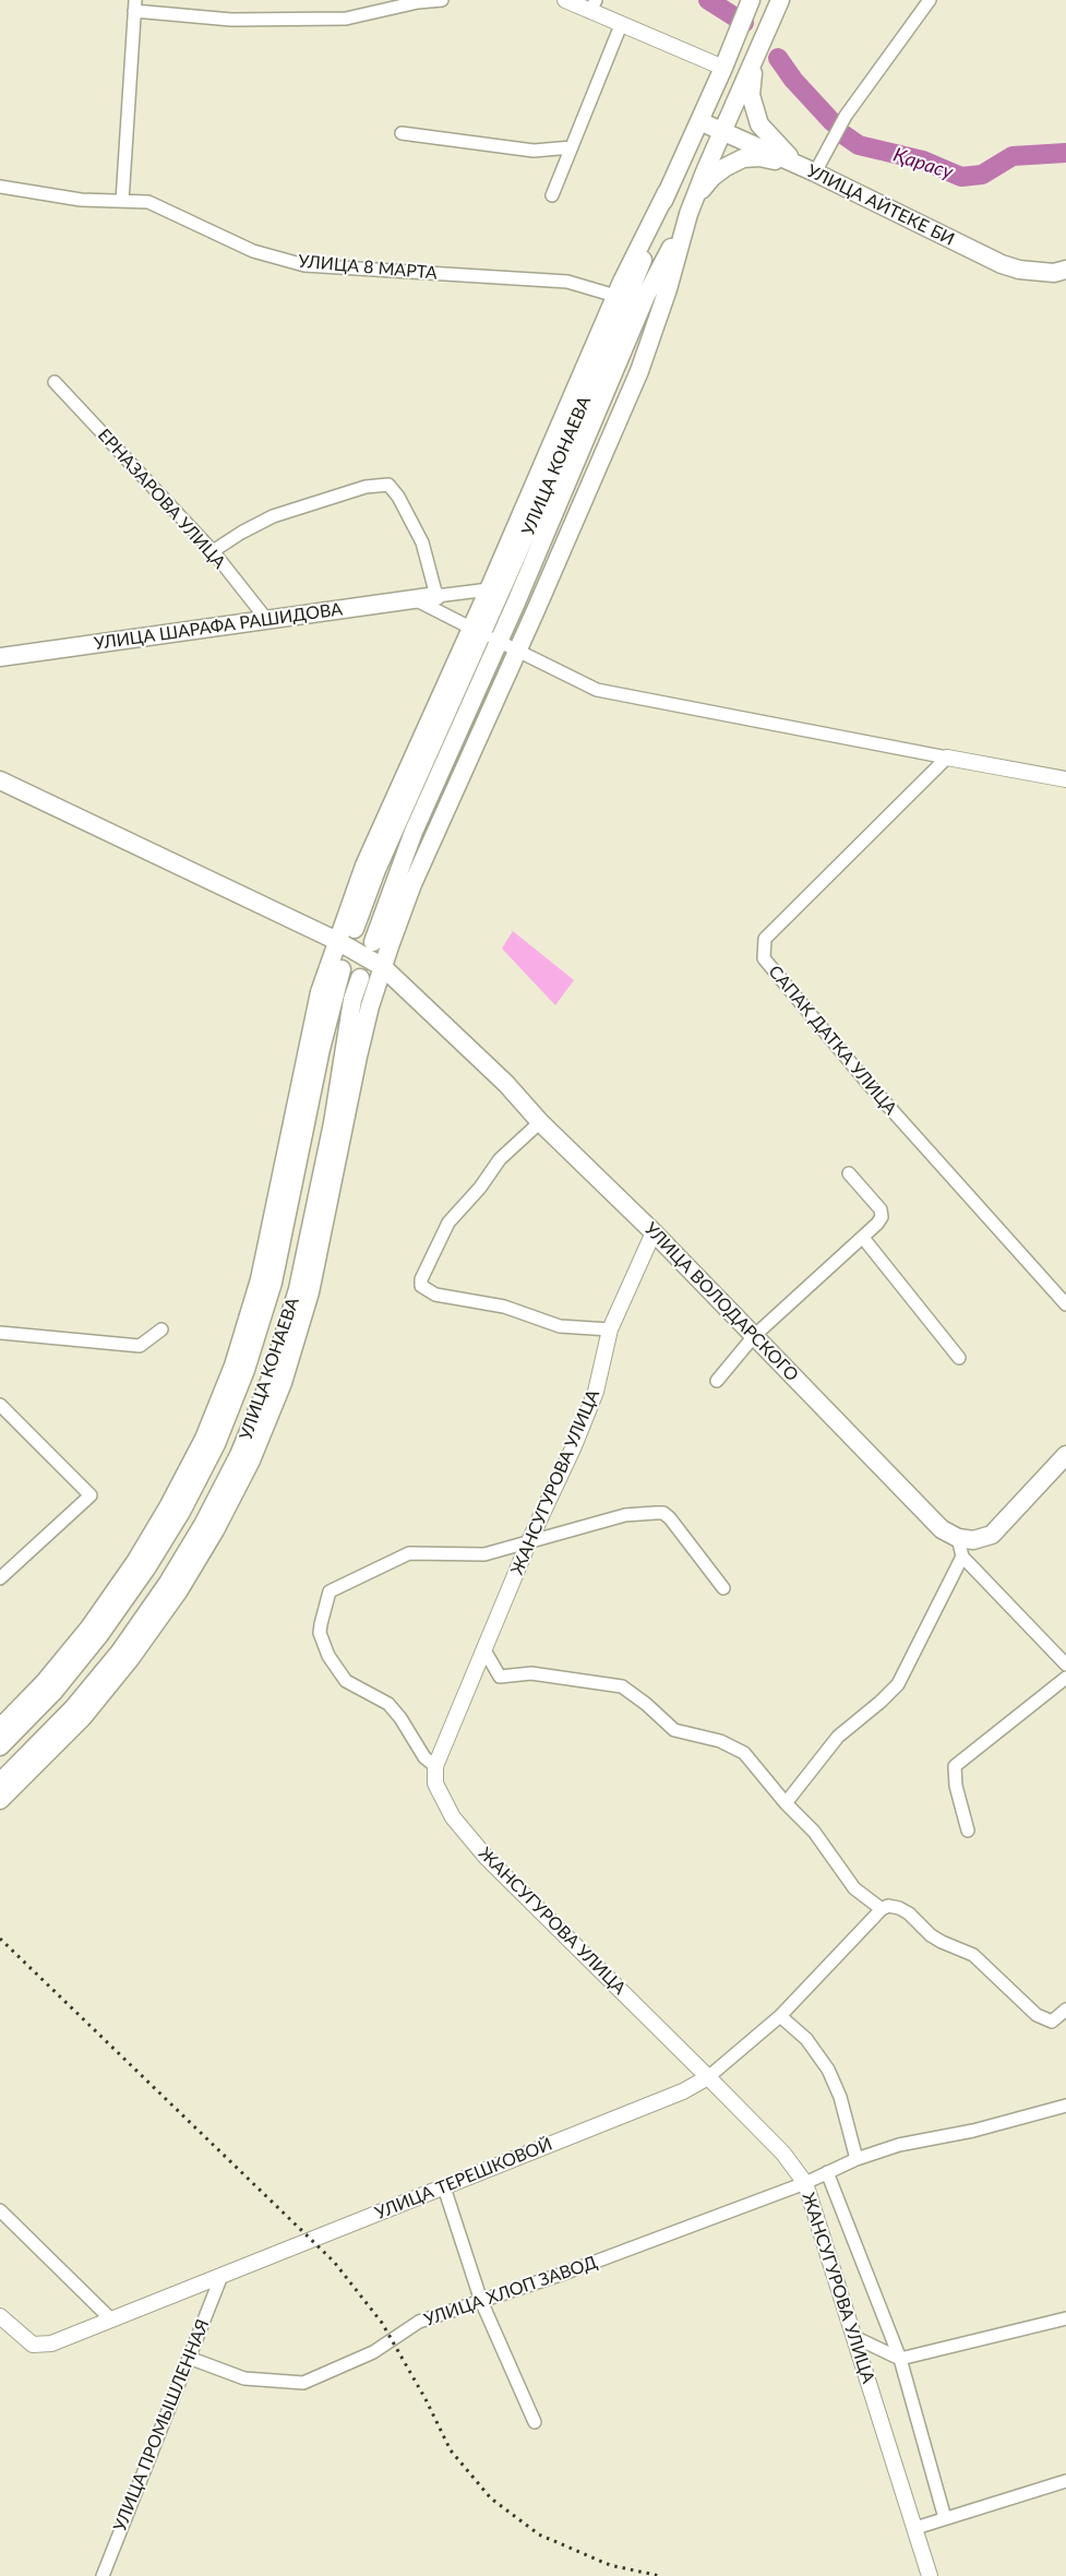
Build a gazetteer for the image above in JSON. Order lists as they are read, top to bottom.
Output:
{
  "streets": {
    "main road": [
      "УЛИЦА АЙТЕКЕ БИ",
      "УЛИЦА КОНАЕВА",
      "УЛИЦА ШАРАФА РАШИДОВА",
      "УЛИЦА ВОЛОДАРСКОГО"
    ],
    "street": [
      "УЛИЦА 8 МАРТА",
      "ЕРНАЗАРОВА УЛИЦА",
      "САПАК ДАТКА УЛИЦА",
      "ЖАНСУГУРОВА УЛИЦА",
      "УЛИЦА ТЕРЕШКОВОЙ",
      "УЛИЦА ХЛОП ЗАВОД",
      "УЛИЦА ПРОМЫШЛЕННАЯ"
    ]
  },
  "crossings": [
    ["УЛИЦА АЙТЕКЕ БИ", "УЛИЦА КОНАЕВА"],
    ["УЛИЦА КОНАЕВА", "УЛИЦА ВОЛОДАРСКОГО"],
    ["ЕРНАЗАРОВА УЛИЦА", "УЛИЦА ШАРАФА РАШИДОВА"],
    ["УЛИЦА ВОЛОДАРСКОГО", "ЖАНСУГУРОВА УЛИЦА"],
    ["ЖАНСУГУРОВА УЛИЦА", "УЛИЦА ТЕРЕШКОВОЙ"],
    ["ЖАНСУГУРОВА УЛИЦА", "УЛИЦА ХЛОП ЗАВОД"],
    ["УЛИЦА ТЕРЕШКОВОЙ", "УЛИЦА ПРОМЫШЛЕННАЯ"],
    ["УЛИЦА ХЛОП ЗАВОД", "УЛИЦА ПРОМЫШЛЕННАЯ"]
  ],
  "water": ["Қарасу"]
}
